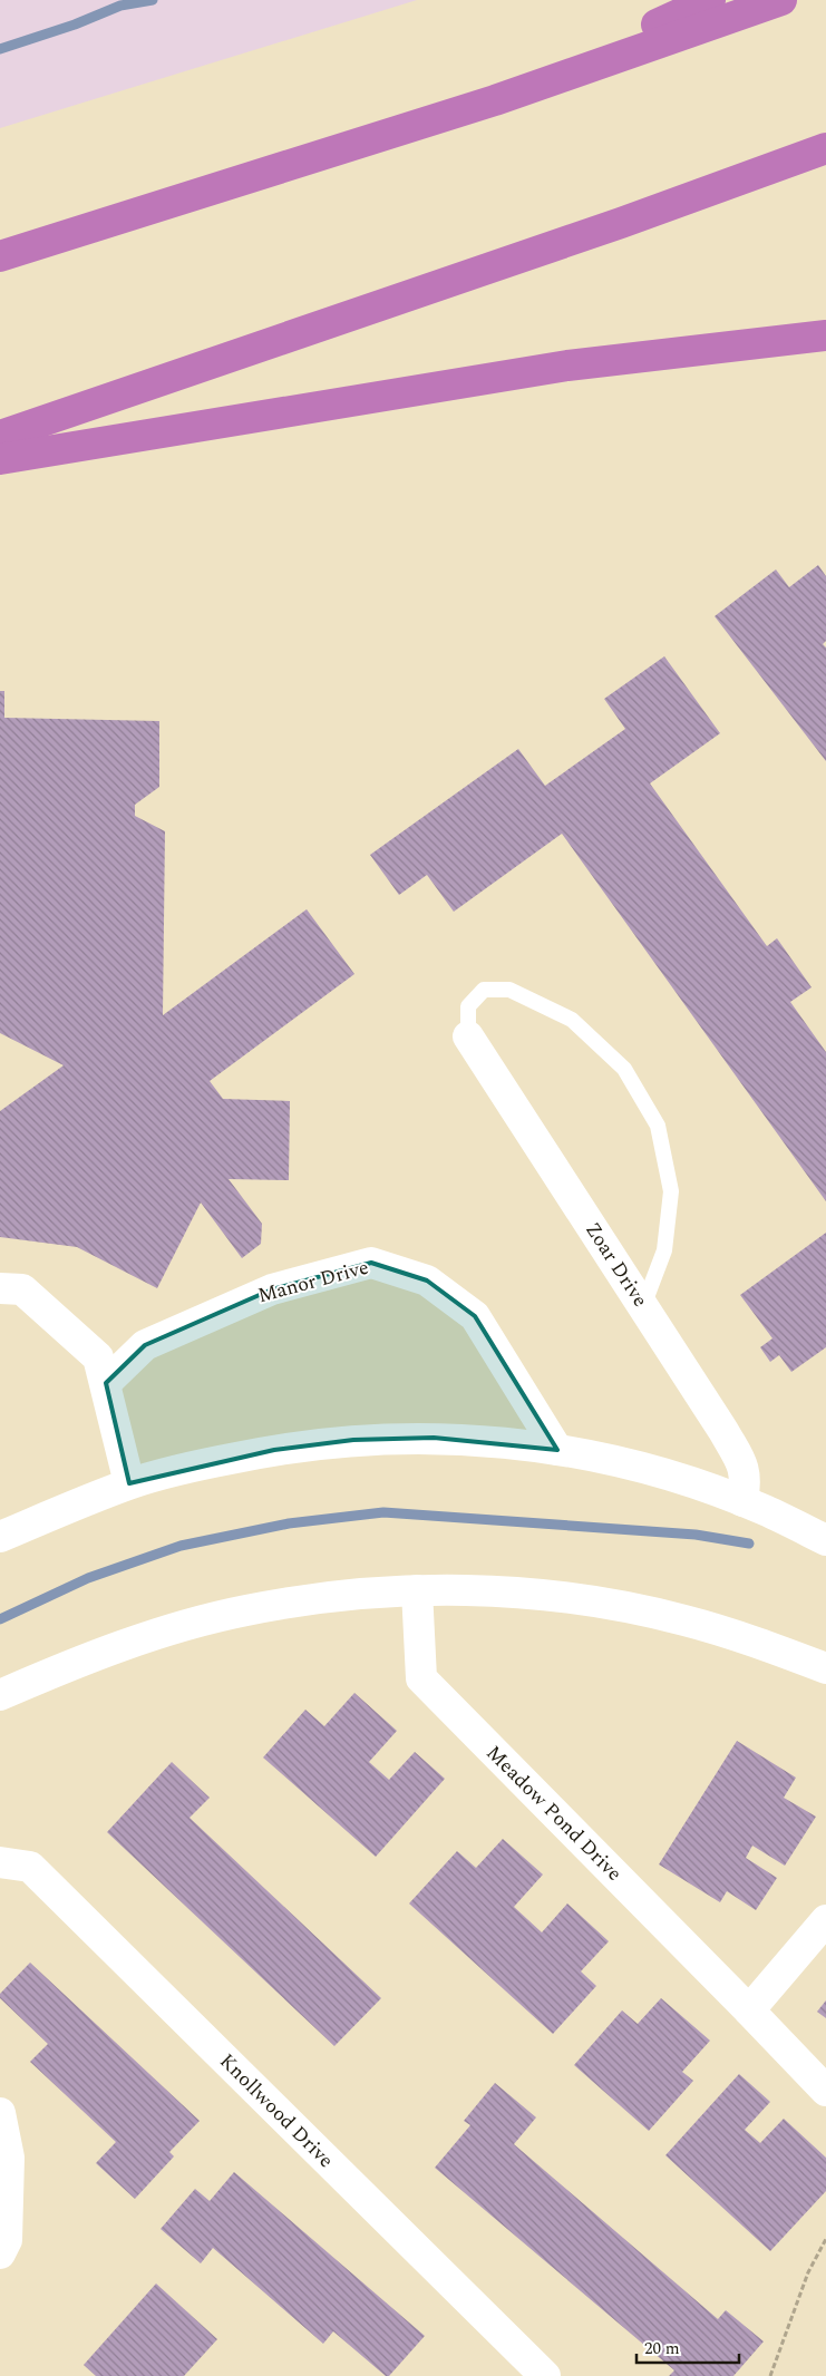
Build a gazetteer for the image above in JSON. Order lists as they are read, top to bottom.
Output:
{
  "streets": {
    "street": [
      "Zoar Drive",
      "Manor Drive",
      "Meadow Pond Drive",
      "Knollwood Drive"
    ]
  },
  "scale_bar": "20 m"
}
